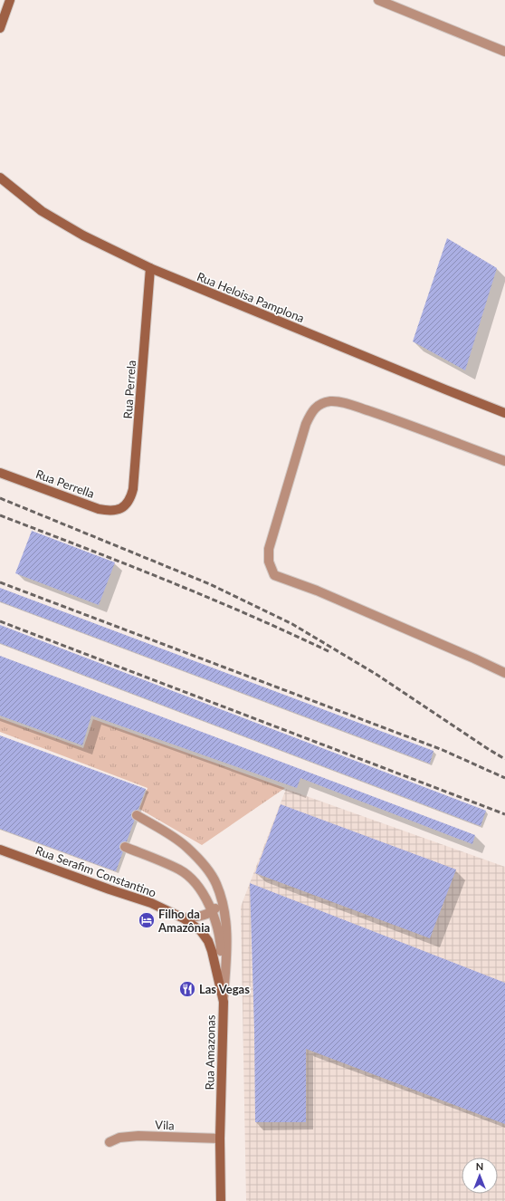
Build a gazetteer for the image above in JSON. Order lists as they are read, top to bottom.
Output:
{
  "streets": {
    "street": [
      "Rua Heloisa Pamplona",
      "Rua Perrela",
      "Rua Perrella",
      "Rua Serafim Constantino",
      "Rua Amazonas",
      "Vila"
    ]
  },
  "crossings": [
    ["Rua Heloisa Pamplona", "Rua Perrela"],
    ["Rua Perrela", "Rua Perrella"],
    ["Rua Serafim Constantino", "Rua Amazonas"],
    ["Rua Amazonas", "Vila"]
  ],
  "places": {
    "hotel": ["Filho da Amazônia"],
    "restaurant": ["Las Vegas"]
  },
  "north": "top"
}
